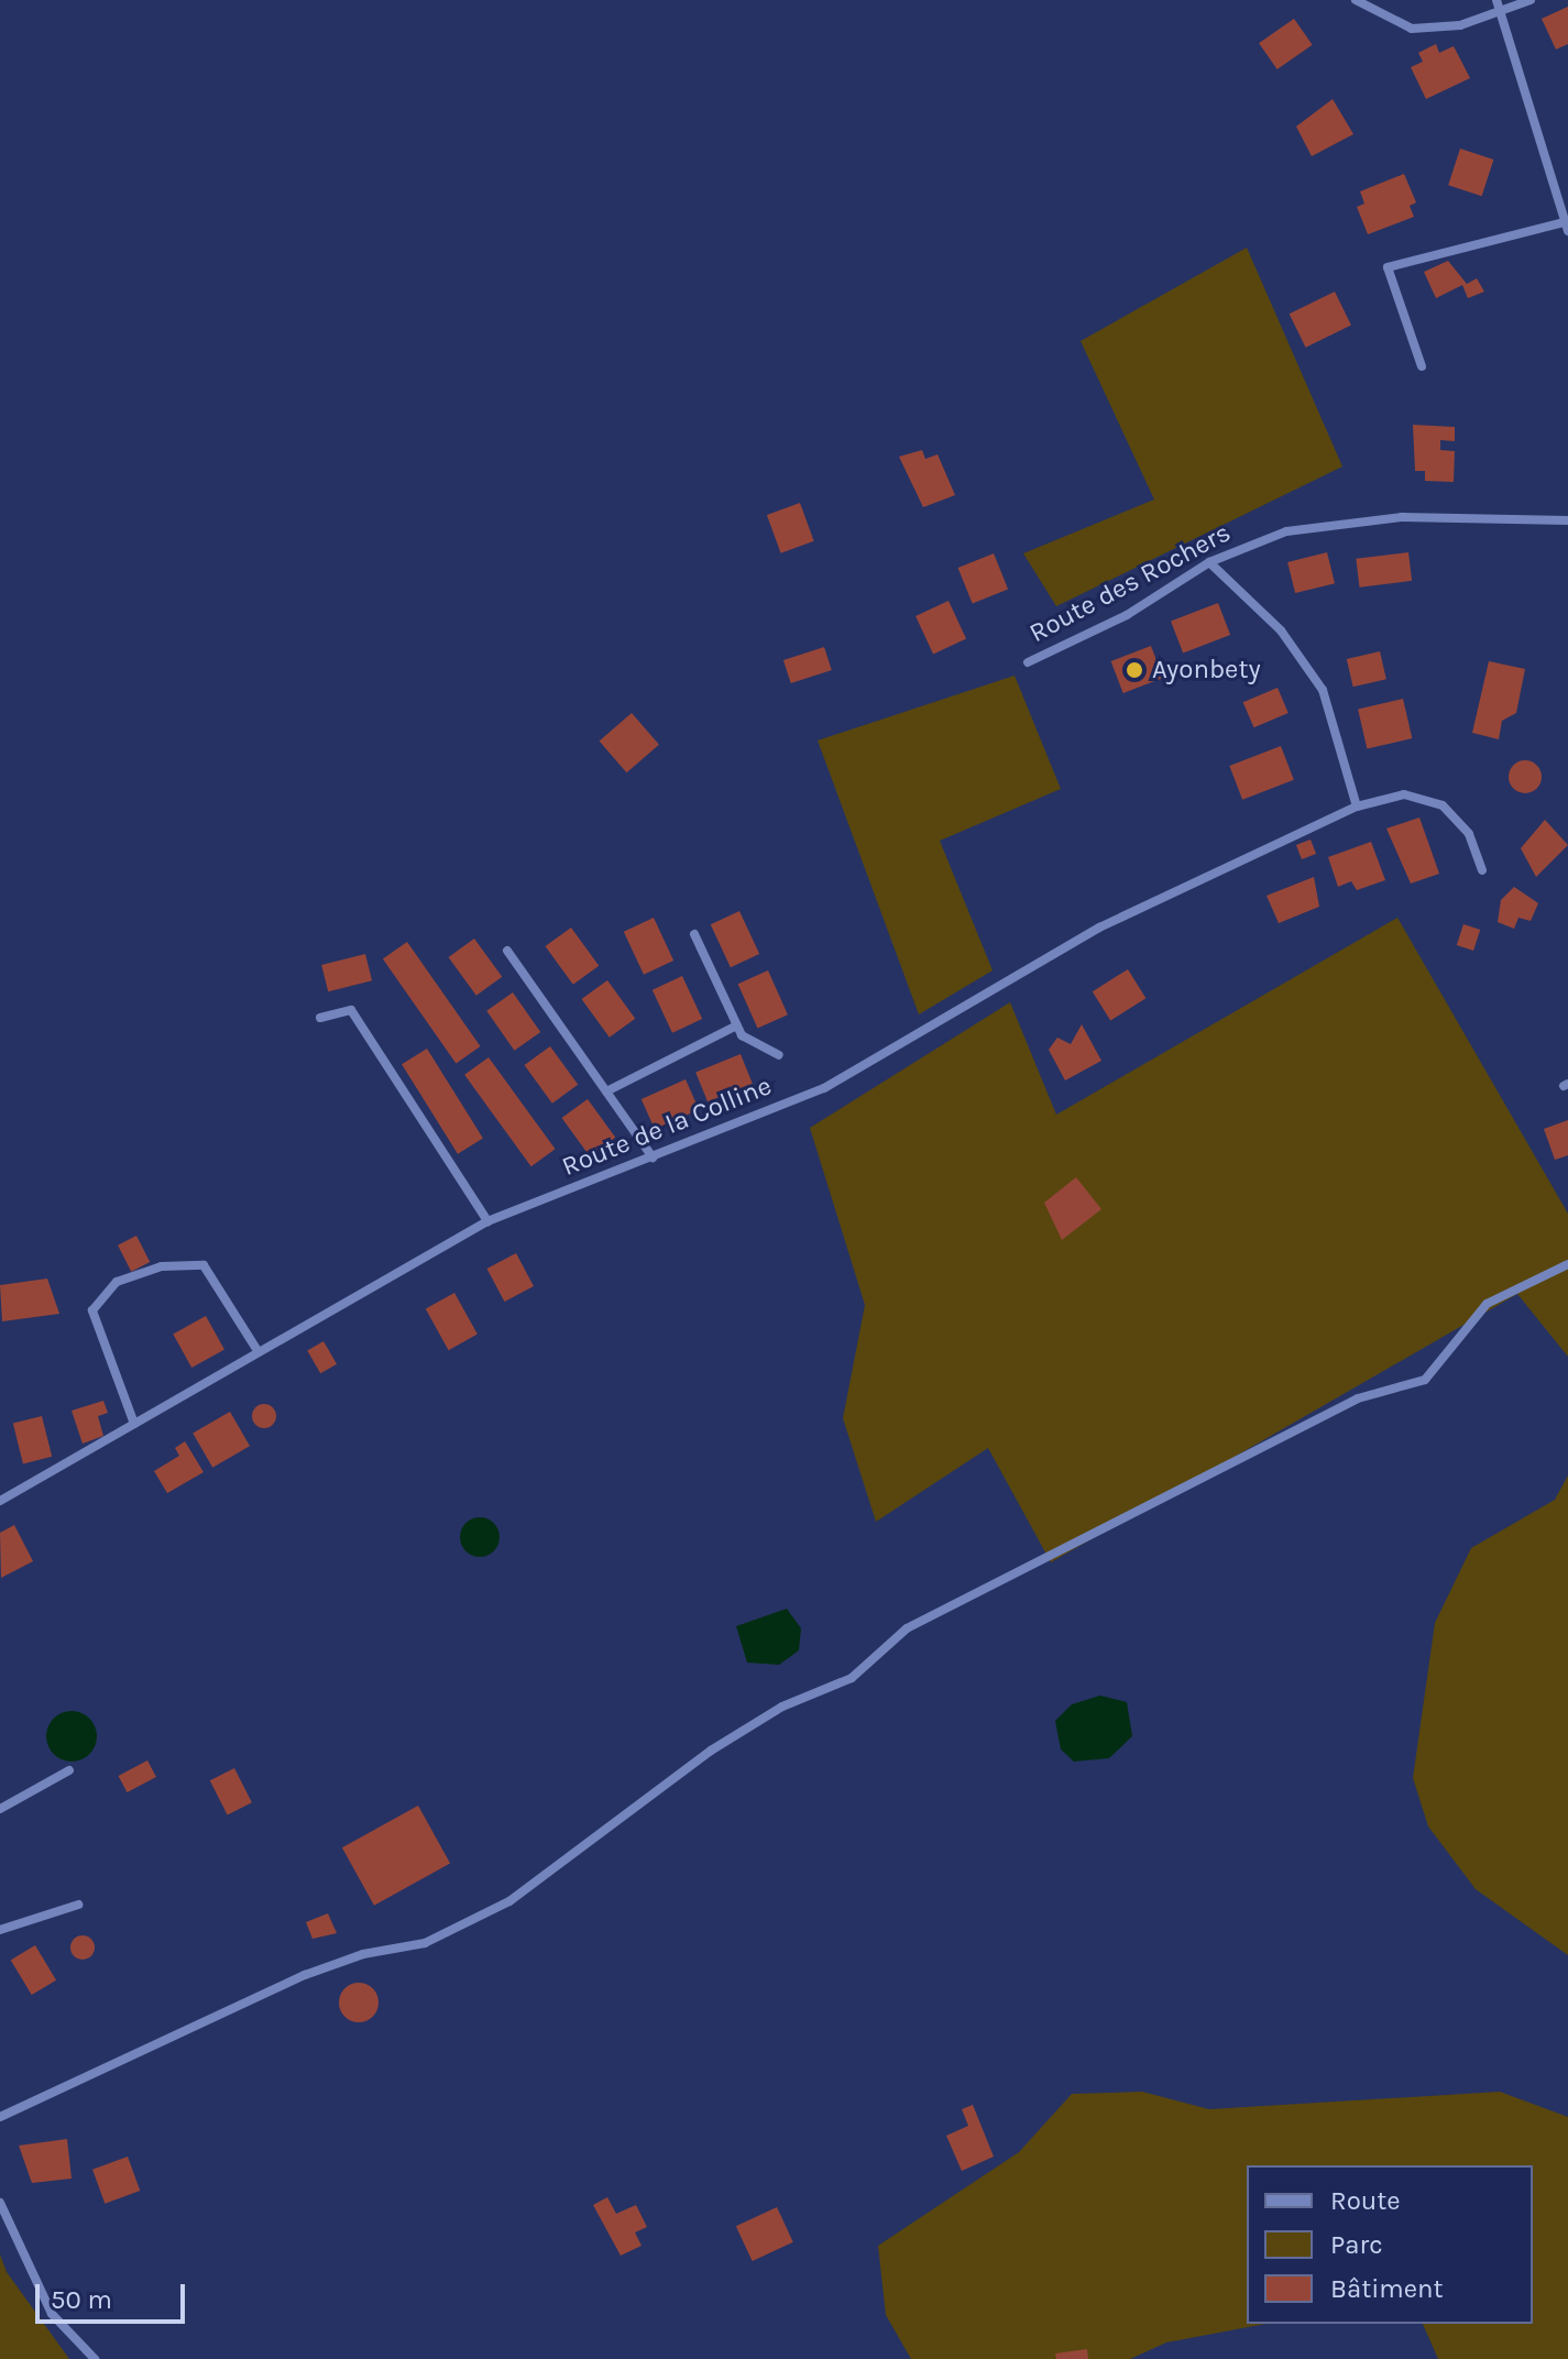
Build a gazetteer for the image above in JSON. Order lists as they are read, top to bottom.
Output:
{
  "streets": {
    "street": ["Route des Rochers", "Route de la Colline"]
  },
  "places": ["Ayonbety"],
  "legend": ["Route", "Parc", "Bâtiment"],
  "scale_bar": "50 m"
}
